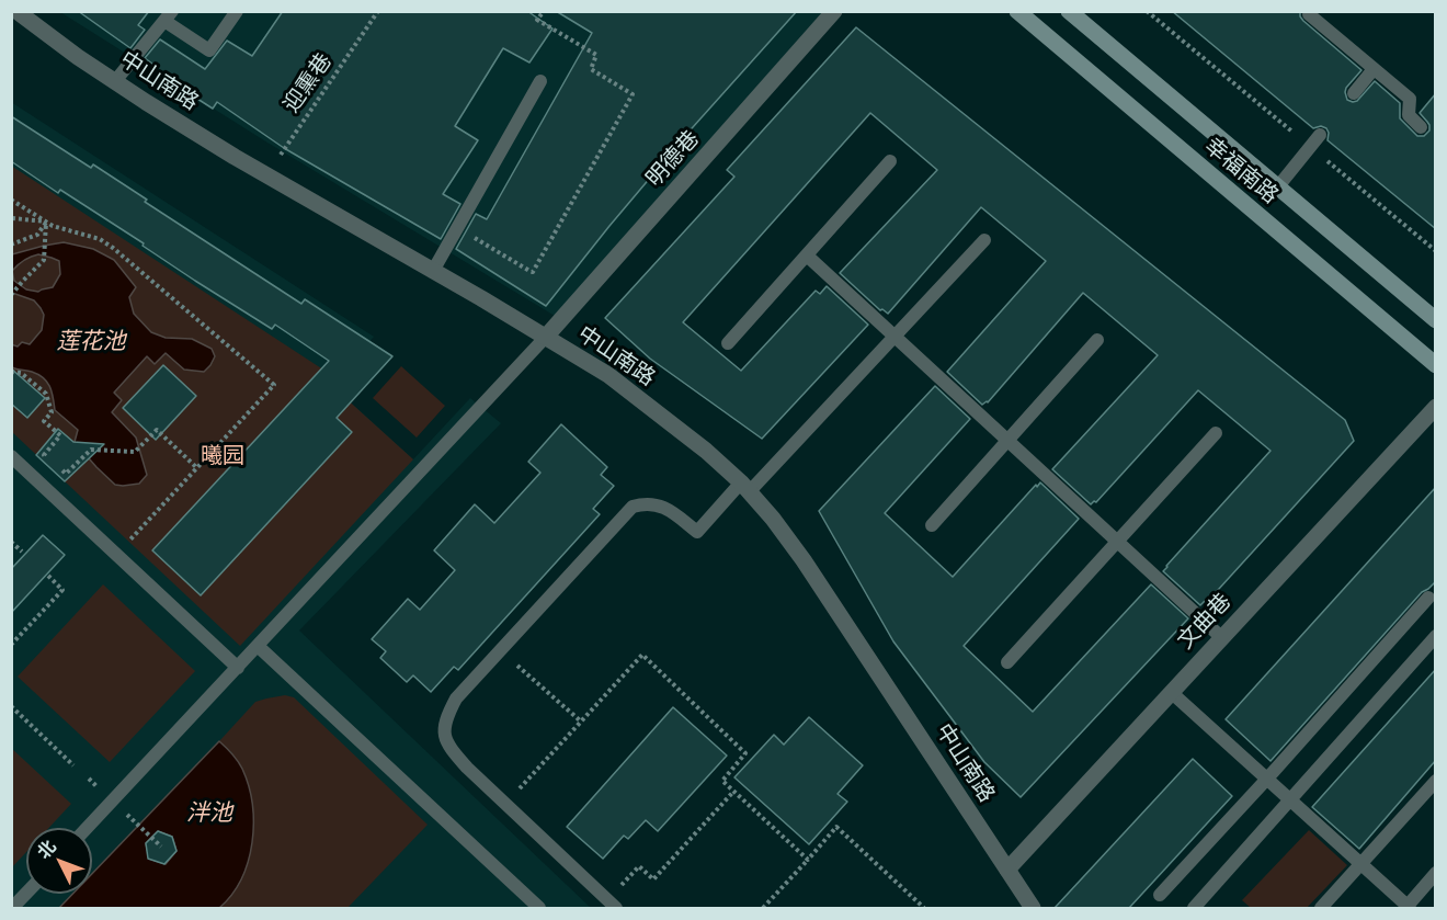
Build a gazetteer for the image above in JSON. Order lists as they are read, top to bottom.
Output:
{
  "streets": {
    "main road": ["幸福南路"],
    "street": ["中山南路", "明德巷", "文曲巷"],
    "path": ["迎熏巷"]
  },
  "crossings": [
    ["中山南路", "迎熏巷"],
    ["中山南路", "明德巷"],
    ["中山南路", "文曲巷"]
  ],
  "water": ["莲花池", "泮池"],
  "parks": ["曦园"],
  "north": "top left"
}
